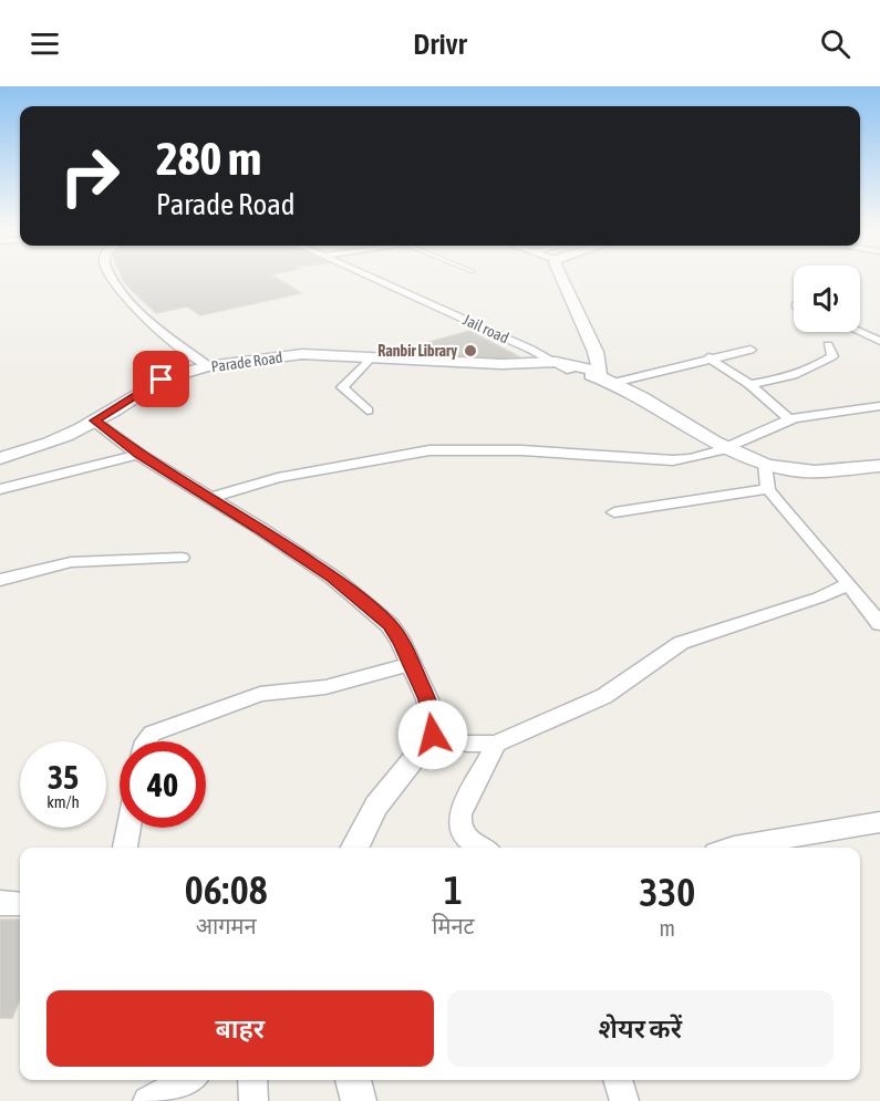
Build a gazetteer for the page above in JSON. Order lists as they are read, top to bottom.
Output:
{
  "streets": {
    "main road": ["Parade Road"],
    "street": ["Jail road"]
  },
  "places": ["Ranbir Library"],
  "page": {
    "header": "Drivr",
    "turn": ["280 m", "Parade Road"],
    "speed": "35 km/h",
    "limit": "40",
    "eta": [
      "06:08",
      "आगमन",
      "1",
      "मिनट",
      "330",
      "m"
    ],
    "buttons": ["बाहर", "शेयर करें"]
  }
}
